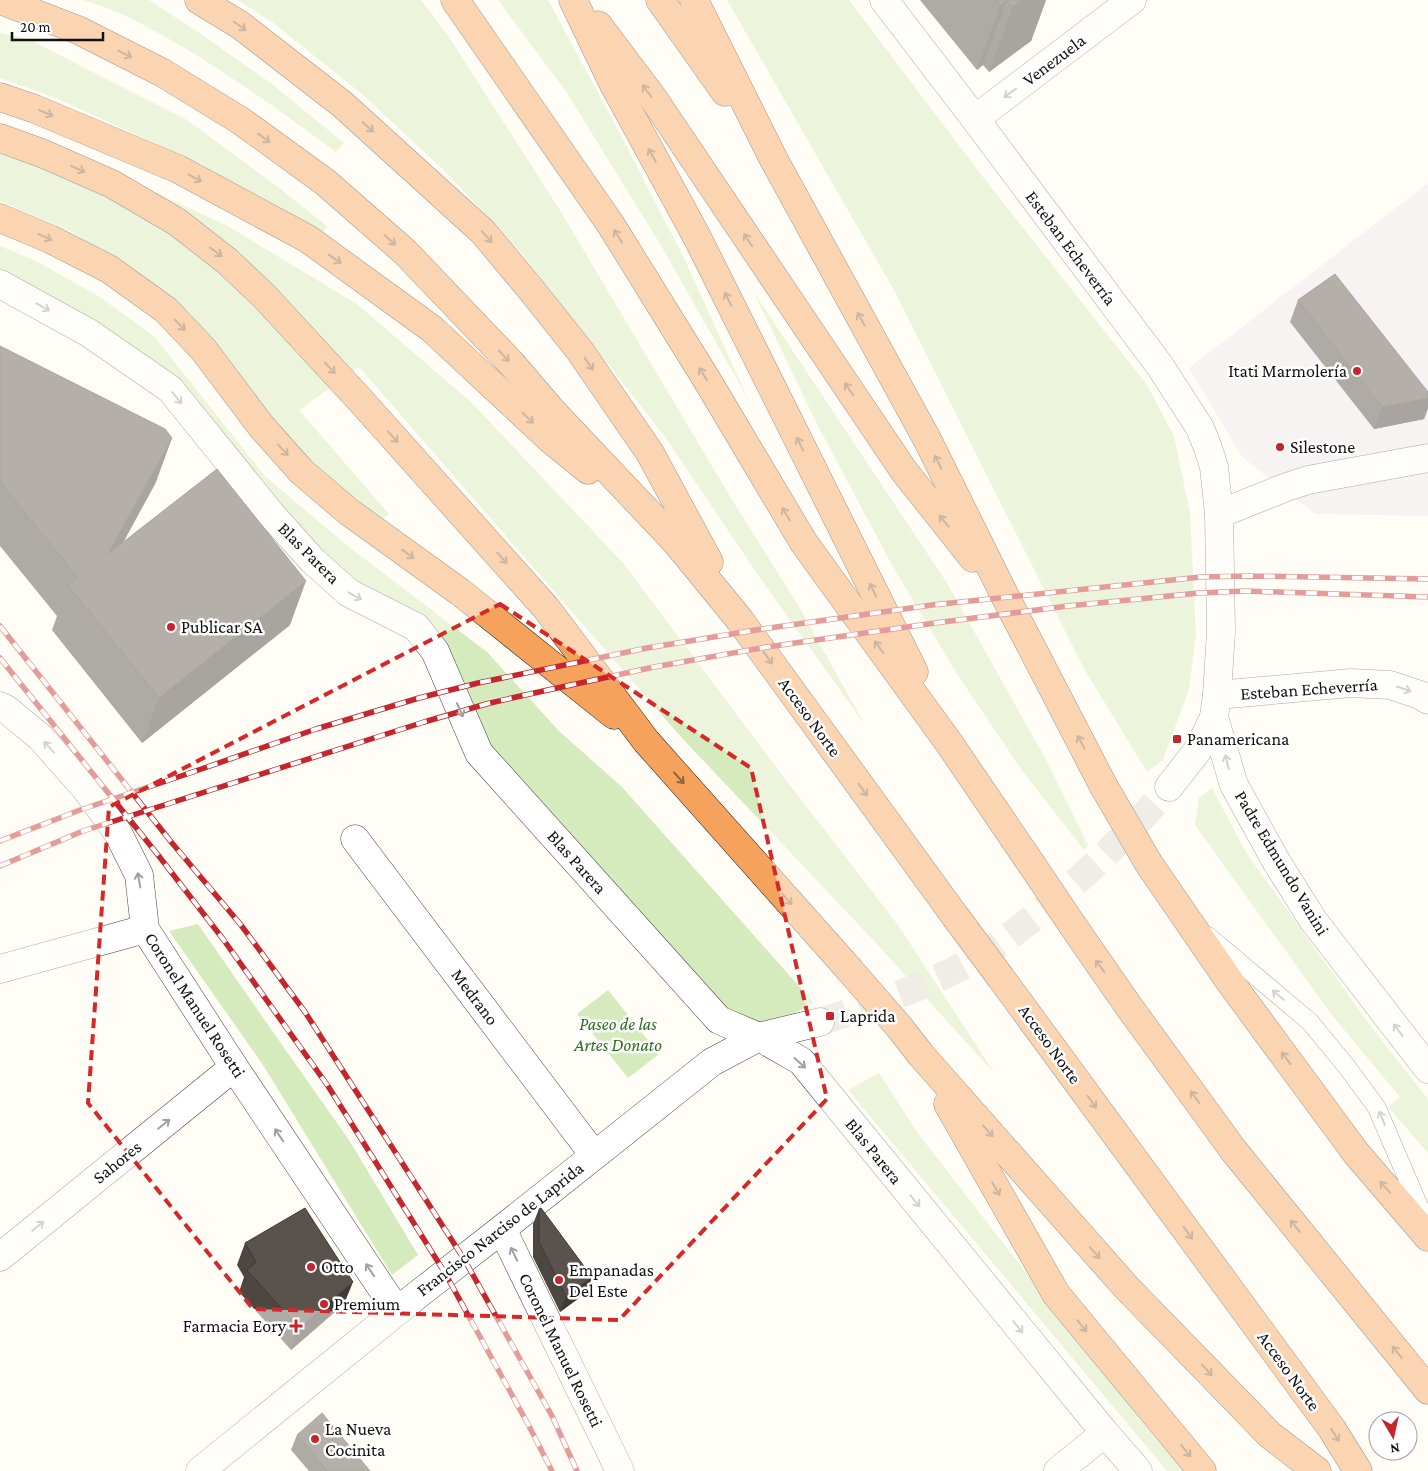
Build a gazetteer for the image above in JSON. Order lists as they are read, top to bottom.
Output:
{
  "streets": {
    "highway": ["Acceso Norte"],
    "street": [
      "Venezuela",
      "Esteban Echeverría",
      "Blas Parera",
      "Padre Edmundo Vanini",
      "Medrano",
      "Coronel Manuel Rosetti",
      "Sahores",
      "Francisco Narciso de Laprida"
    ]
  },
  "crossings": [
    ["Venezuela", "Esteban Echeverría"],
    ["Esteban Echeverría", "Padre Edmundo Vanini"],
    ["Blas Parera", "Francisco Narciso de Laprida"],
    ["Medrano", "Francisco Narciso de Laprida"],
    ["Coronel Manuel Rosetti", "Sahores"],
    ["Coronel Manuel Rosetti", "Francisco Narciso de Laprida"]
  ],
  "one_way": [
    "Venezuela",
    "Blas Parera",
    "Padre Edmundo Vanini",
    "Coronel Manuel Rosetti"
  ],
  "parks": ["Paseo de las Artes Donato"],
  "places": {
    "other": [
      "Itati Marmolería",
      "Silestone",
      "Publicar SA",
      "Otto",
      "Empanadas Del Este",
      "Premium",
      "La Nueva Cocinita"
    ],
    "transit": ["Panamericana", "Laprida"],
    "health": ["Farmacia Eory"]
  },
  "scale_bar": "20 m",
  "north": "bottom"
}
